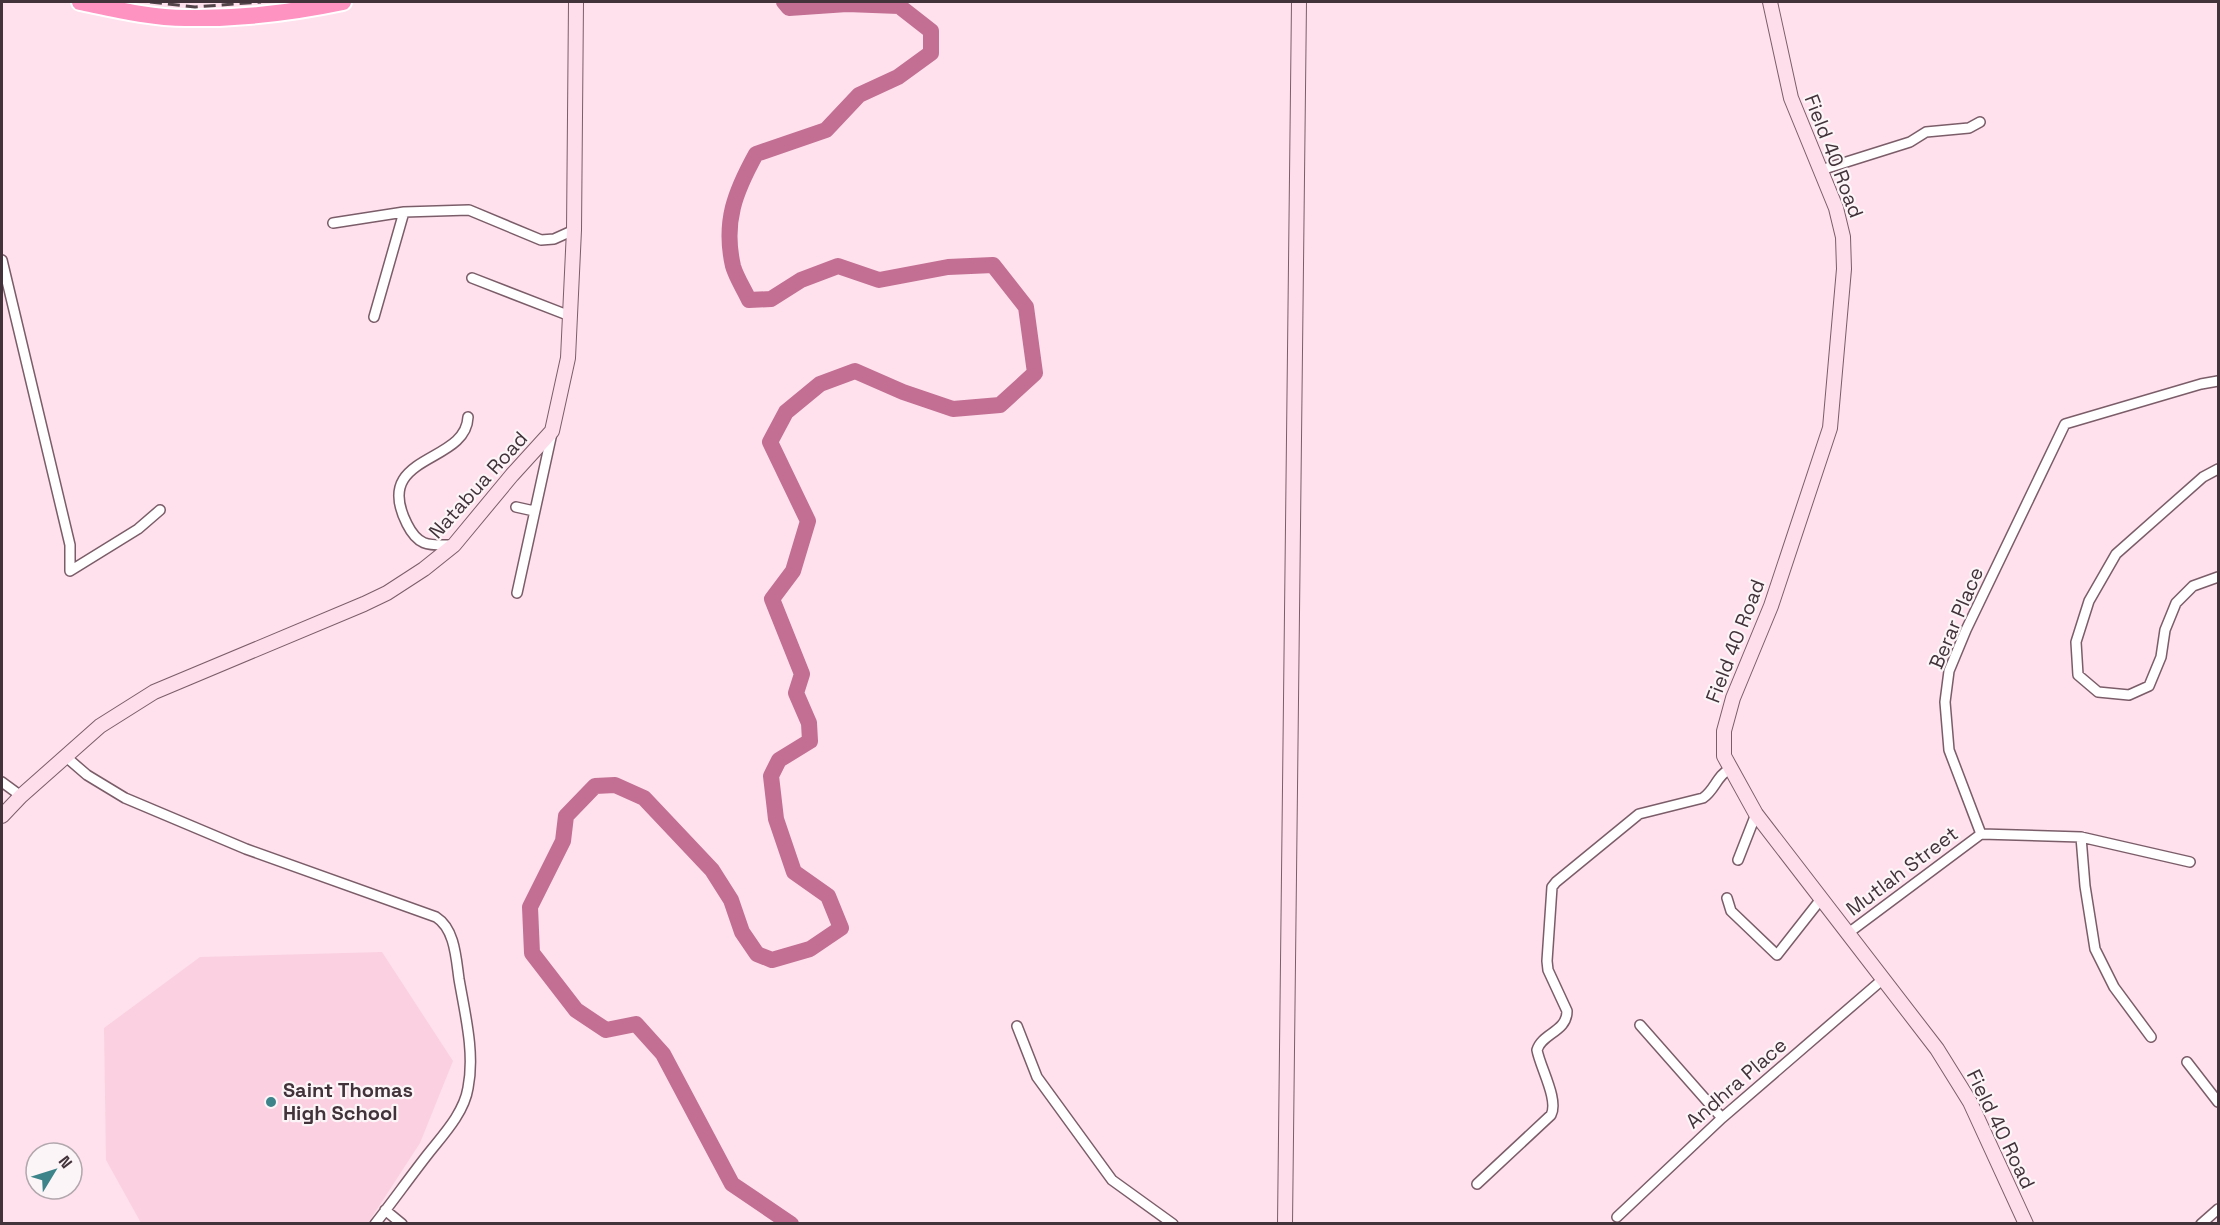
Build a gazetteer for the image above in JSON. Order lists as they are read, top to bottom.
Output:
{
  "streets": {
    "street": [
      "Field 40 Road",
      "Natabua Road",
      "Berar Place",
      "Mutlah Street",
      "Andhra Place"
    ]
  },
  "crossings": [
    ["Field 40 Road", "Mutlah Street"],
    ["Field 40 Road", "Andhra Place"],
    ["Berar Place", "Mutlah Street"]
  ],
  "places": ["Saint Thomas High School"],
  "north": "top right"
}
